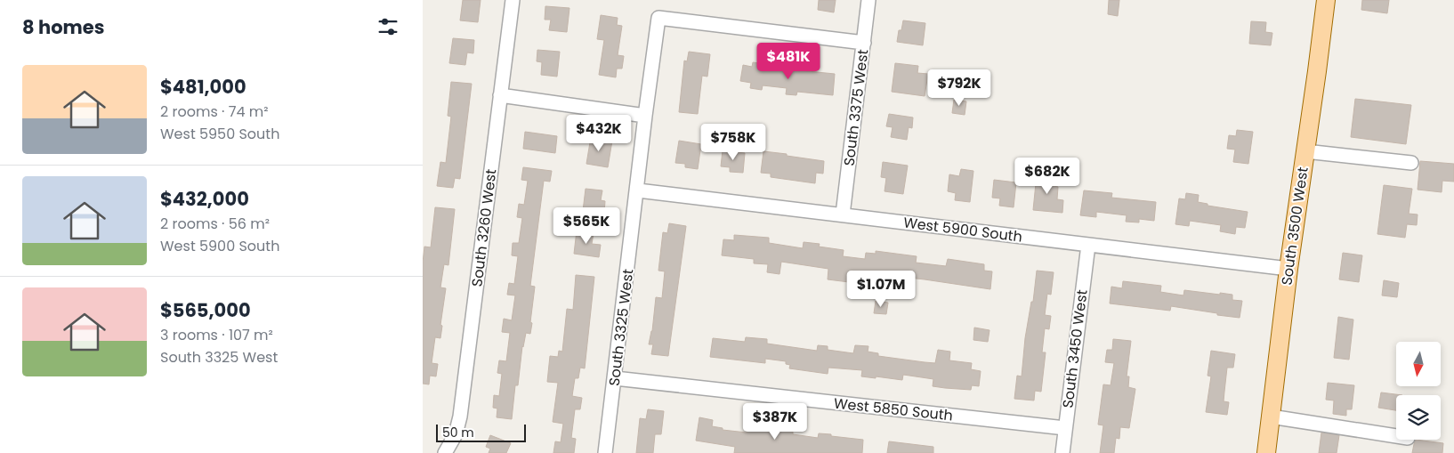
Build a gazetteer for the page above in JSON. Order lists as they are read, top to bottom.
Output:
{
  "streets": {
    "main road": ["South 3500 West"],
    "street": [
      "South 3375 West",
      "South 3260 West",
      "West 5900 South",
      "South 3325 West",
      "South 3450 West",
      "West 5850 South"
    ]
  },
  "crossings": [
    ["South 3375 West", "West 5900 South"],
    ["South 3375 West", "South 3325 West"],
    ["South 3500 West", "West 5900 South"],
    ["West 5900 South", "South 3325 West"],
    ["West 5900 South", "South 3450 West"],
    ["South 3325 West", "West 5850 South"],
    ["South 3450 West", "West 5850 South"]
  ],
  "scale_bar": "50 m",
  "north": "bottom",
  "page": {
    "heading": "8 homes",
    "price": [
      "$481K",
      "$792K",
      "$432K",
      "$758K",
      "$682K",
      "$565K",
      "$1.07M",
      "$387K"
    ],
    "list": [
      {
        "name": "$481,000",
        "note": "2 rooms · 74 m² · West 5950 South"
      },
      {
        "name": "$432,000",
        "note": "2 rooms · 56 m² · West 5900 South"
      },
      {
        "name": "$565,000",
        "note": "3 rooms · 107 m² · South 3325 West"
      }
    ],
    "scale": "50 m"
  }
}
